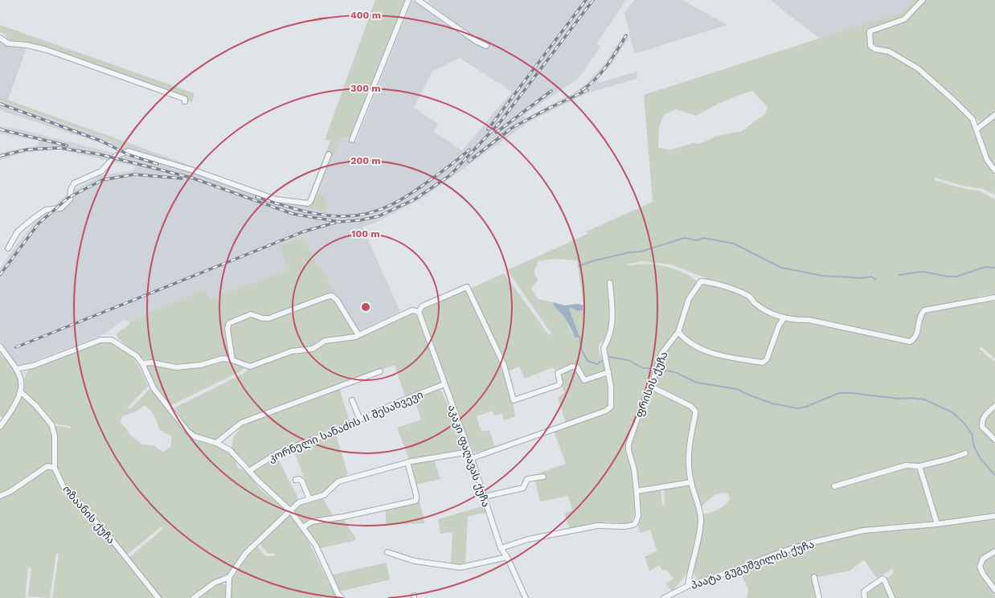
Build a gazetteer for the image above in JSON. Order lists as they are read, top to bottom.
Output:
{
  "streets": {
    "street": [
      "ფრისის ქუჩა",
      "კორნელი სანაძის II შესახვევი",
      "აკაკი ფაღავას ქუჩა",
      "ოზაანის ქუჩა",
      "პაატა გუგუშვილის ქუჩა"
    ]
  },
  "crossings": [
    ["ფრისის ქუჩა", "აკაკი ფაღავას ქუჩა"],
    ["კორნელი სანაძის II შესახვევი", "აკაკი ფაღავას ქუჩა"]
  ],
  "rings": [
    "400 m",
    "300 m",
    "200 m",
    "100 m"
  ]
}
